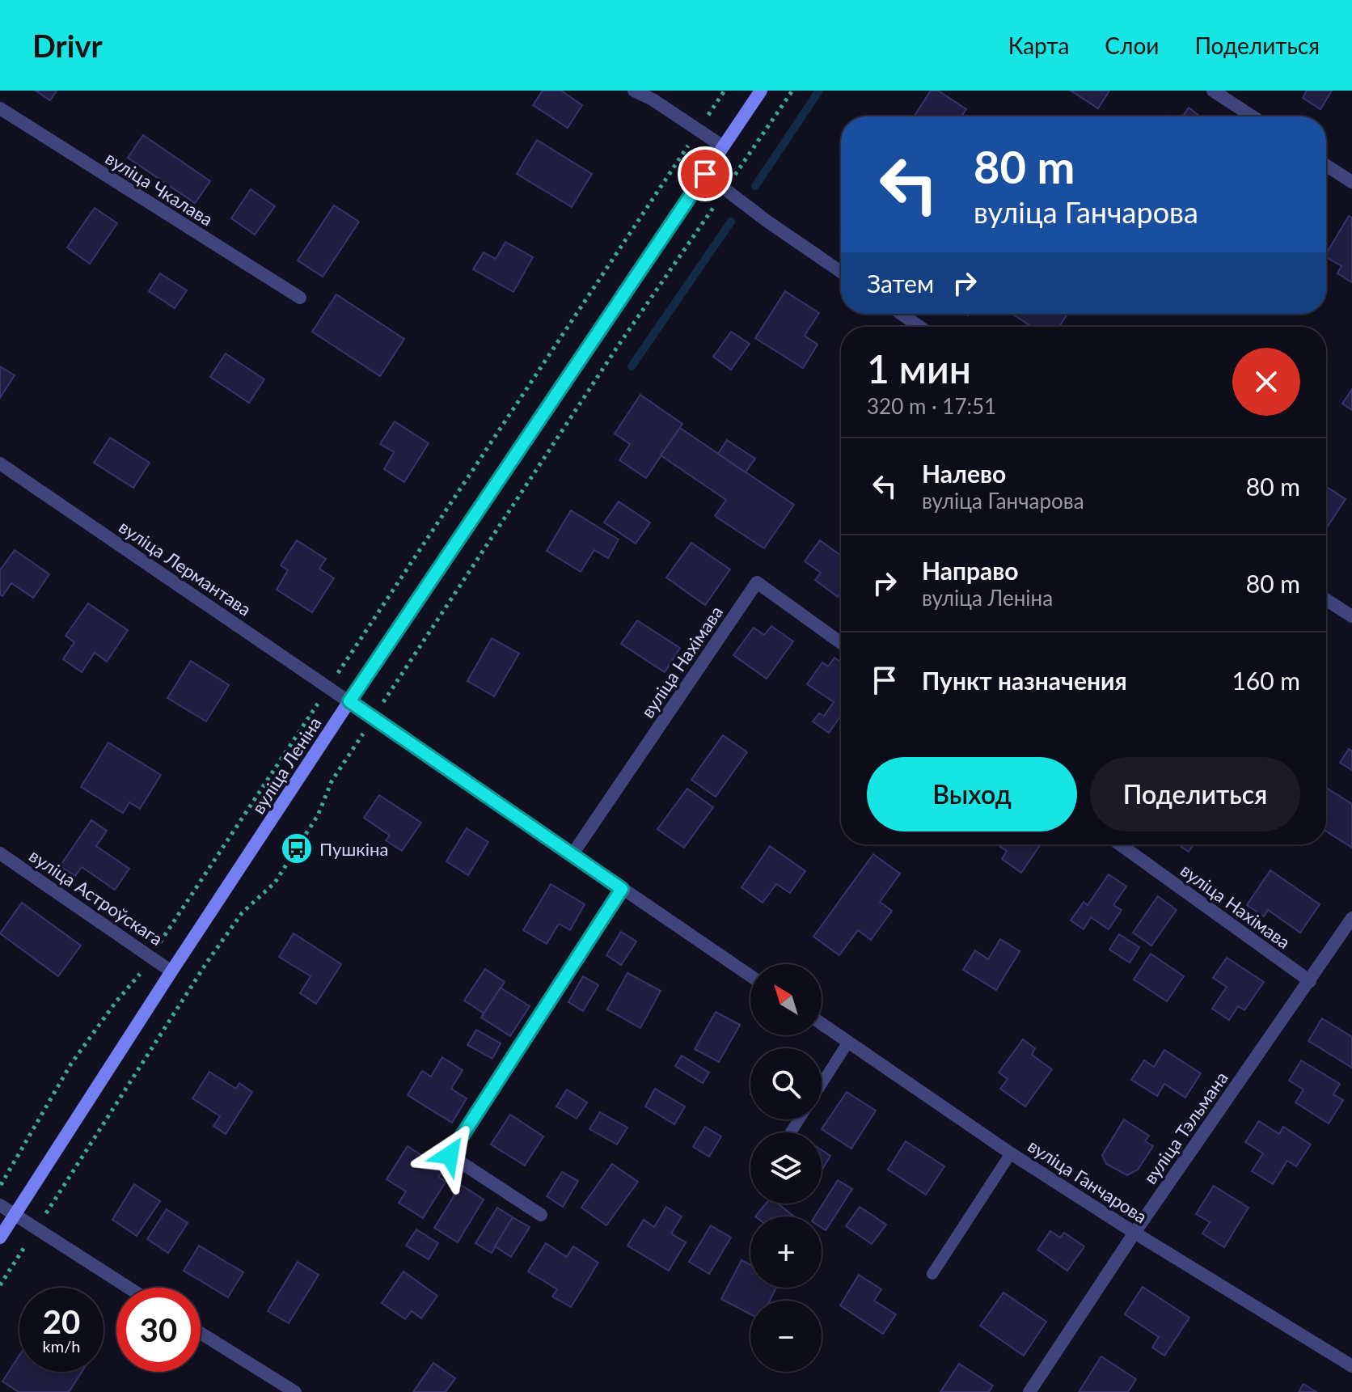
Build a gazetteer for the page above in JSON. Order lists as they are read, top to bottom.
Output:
{
  "streets": {
    "main road": ["вуліца Леніна"],
    "street": [
      "вуліца Чкалава",
      "вуліца Лермантава",
      "вуліца Нахімава",
      "вуліца Астроўскага",
      "вуліца Тэльмана",
      "вуліца Ганчарова"
    ]
  },
  "crossings": [
    ["вуліца Лермантава", "вуліца Леніна"],
    ["вуліца Нахімава", "вуліца Тэльмана"],
    ["вуліца Леніна", "вуліца Астроўскага"],
    ["вуліца Тэльмана", "вуліца Ганчарова"]
  ],
  "places": {
    "bus stop": ["Пушкіна"]
  },
  "north": "top left",
  "page": {
    "header": "Drivr",
    "nav": ["Карта", "Слои", "Поделиться"],
    "turn": ["80 m", "вуліца Ганчарова"],
    "then": "Затем",
    "heading": ["1 мин", "320 m · 17:51"],
    "list": [
      {
        "name": "Налево",
        "note": "вуліца Ганчарова",
        "value": "80 m"
      },
      {
        "name": "Направо",
        "note": "вуліца Леніна",
        "value": "80 m"
      },
      {
        "name": "Пункт назначения",
        "value": "160 m"
      }
    ],
    "buttons": ["Выход", "Поделиться"],
    "map_buttons": ["+", "−"],
    "speed": "20 km/h",
    "limit": "30"
  }
}
